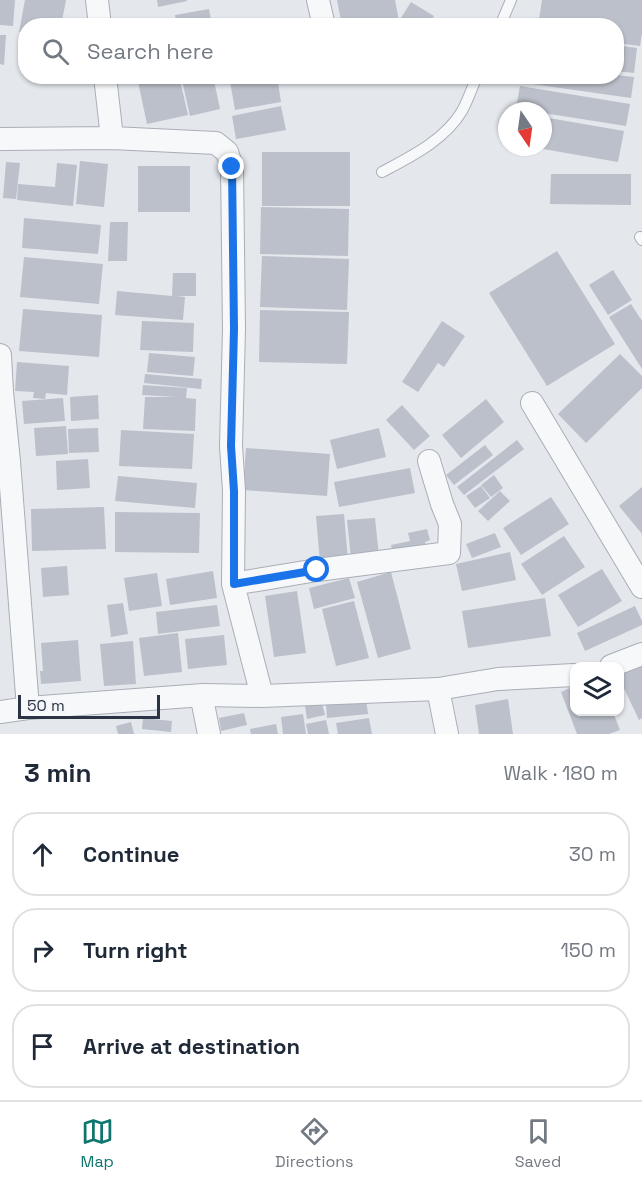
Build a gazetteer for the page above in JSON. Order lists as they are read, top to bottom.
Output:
{
  "scale_bar": "50 m",
  "north": "bottom",
  "page": {
    "search": "Search here",
    "scale": "50 m",
    "heading": ["3 min", "Walk · 180 m"],
    "list": [
      ["Continue", "30 m"],
      ["Turn right", "150 m"],
      "Arrive at destination"
    ],
    "nav": ["Map", "Directions", "Saved"]
  }
}
